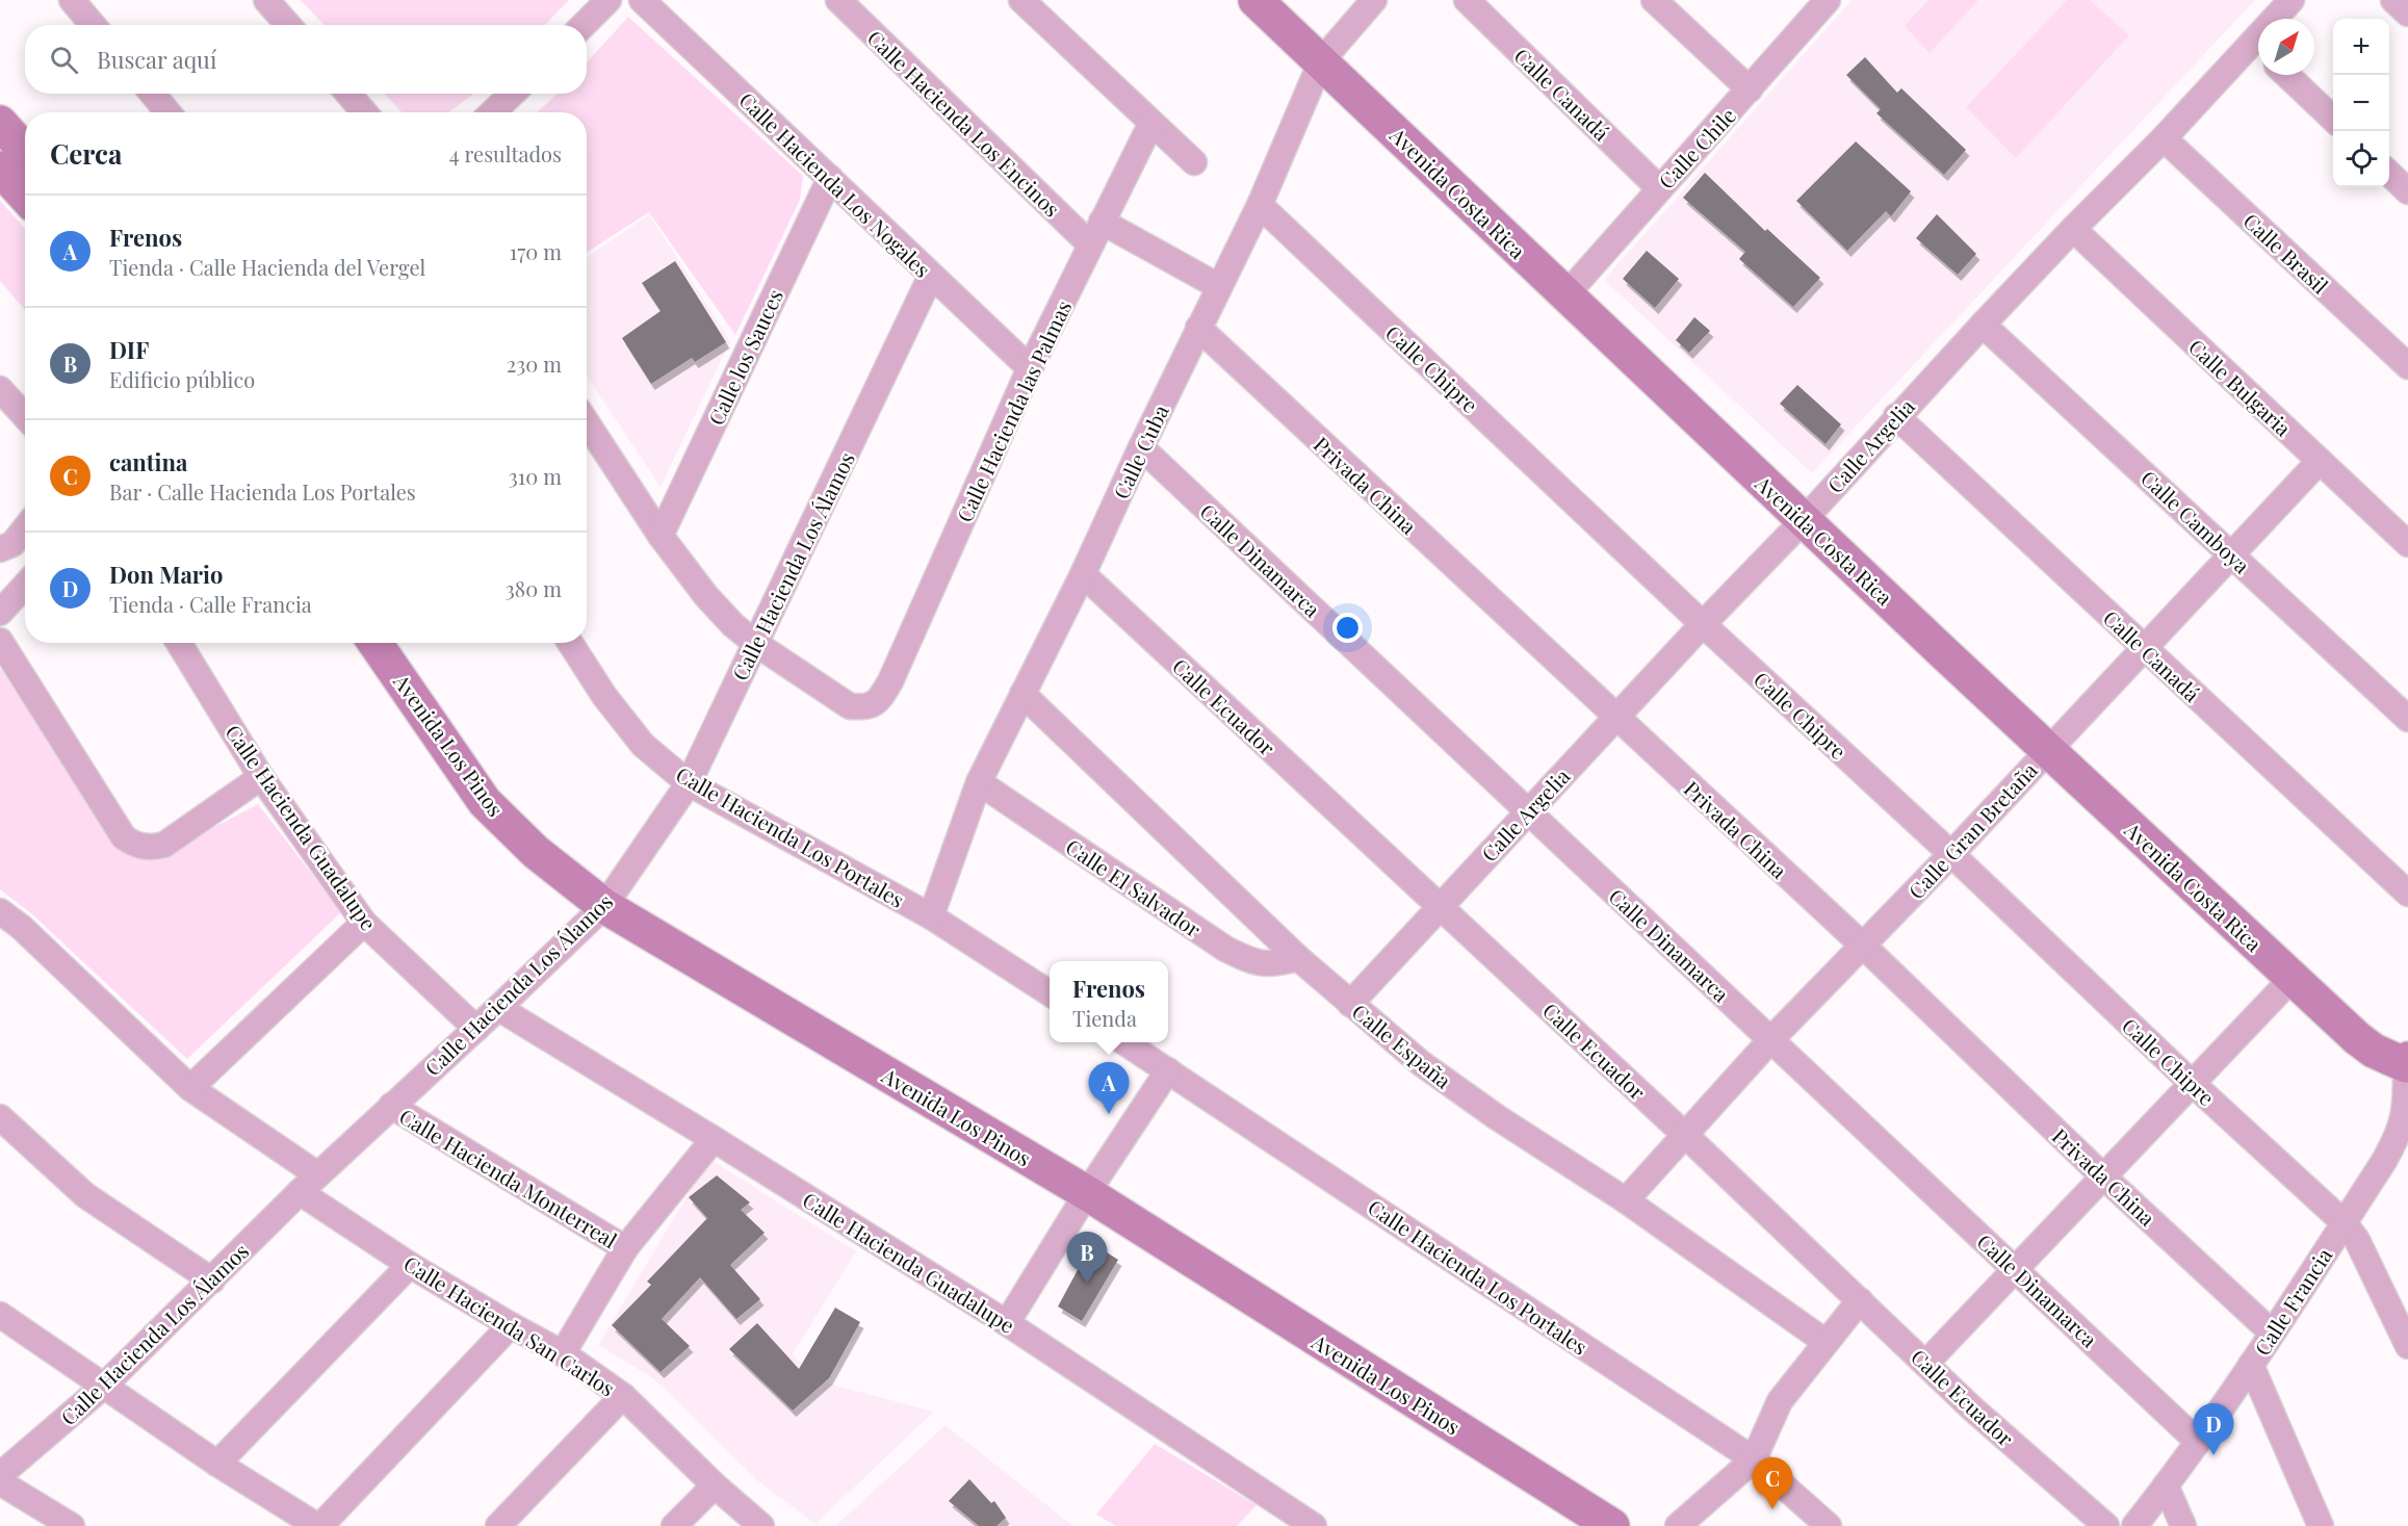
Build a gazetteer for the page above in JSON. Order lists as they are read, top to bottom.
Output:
{
  "streets": {
    "street": [
      "Calle Canadá",
      "Calle Hacienda Los Encinos",
      "Calle Chile",
      "Calle Hacienda Los Nogales",
      "Avenida Costa Rica",
      "Calle Brasil",
      "Calle los Sauces",
      "Calle Chipre",
      "Calle Bulgaria",
      "Calle Hacienda las Palmas",
      "Calle Argelia",
      "Calle Cuba",
      "Privada China",
      "Calle Camboya",
      "Calle Dinamarca",
      "Calle Hacienda Los Álamos",
      "Calle Ecuador",
      "Avenida Los Pinos",
      "Calle Hacienda Guadalupe",
      "Calle Gran Bretaña",
      "Calle Hacienda Los Portales",
      "Calle El Salvador",
      "Calle España",
      "Calle Hacienda Monterreal",
      "Calle Francia",
      "Calle Hacienda San Carlos"
    ]
  },
  "crossings": [
    ["Calle Canadá", "Calle Chile"],
    ["Calle Canadá", "Calle Argelia"],
    ["Calle Canadá", "Calle Gran Bretaña"],
    ["Calle Hacienda Los Encinos", "Calle Hacienda las Palmas"],
    ["Calle Chile", "Avenida Costa Rica"],
    ["Calle Hacienda Los Nogales", "Calle los Sauces"],
    ["Calle Hacienda Los Nogales", "Calle Hacienda las Palmas"],
    ["Calle Hacienda Los Nogales", "Calle Hacienda Los Álamos"],
    ["Avenida Costa Rica", "Calle Argelia"],
    ["Avenida Costa Rica", "Calle Cuba"],
    ["Avenida Costa Rica", "Calle Gran Bretaña"],
    ["Avenida Costa Rica", "Calle Francia"],
    ["Calle Brasil", "Calle Argelia"],
    ["Calle Chipre", "Calle Argelia"],
    ["Calle Chipre", "Calle Cuba"],
    ["Calle Chipre", "Calle Gran Bretaña"],
    ["Calle Chipre", "Calle Francia"],
    ["Calle Bulgaria", "Calle Argelia"],
    ["Calle Bulgaria", "Calle Gran Bretaña"],
    ["Calle Hacienda las Palmas", "Calle Hacienda Los Álamos"],
    ["Calle Argelia", "Privada China"],
    ["Calle Argelia", "Calle Camboya"],
    ["Calle Argelia", "Calle Dinamarca"],
    ["Calle Argelia", "Calle Ecuador"],
    ["Calle Argelia", "Calle España"],
    ["Calle Cuba", "Privada China"],
    ["Calle Cuba", "Calle Dinamarca"],
    ["Calle Cuba", "Calle Ecuador"],
    ["Calle Cuba", "Calle Hacienda Los Portales"],
    ["Calle Cuba", "Calle El Salvador"],
    ["Calle Cuba", "Calle España"],
    ["Privada China", "Calle Gran Bretaña"],
    ["Privada China", "Calle Francia"],
    ["Calle Camboya", "Calle Gran Bretaña"],
    ["Calle Dinamarca", "Calle Gran Bretaña"],
    ["Calle Dinamarca", "Calle Francia"],
    ["Calle Hacienda Los Álamos", "Avenida Los Pinos"],
    ["Calle Hacienda Los Álamos", "Calle Hacienda Guadalupe"],
    ["Calle Hacienda Los Álamos", "Calle Hacienda Los Portales"],
    ["Calle Hacienda Los Álamos", "Calle Hacienda Monterreal"],
    ["Calle Hacienda Los Álamos", "Calle Hacienda San Carlos"],
    ["Calle Ecuador", "Calle Gran Bretaña"],
    ["Calle Gran Bretaña", "Calle España"],
    ["Calle El Salvador", "Calle España"]
  ],
  "north": "top right",
  "page": {
    "map_buttons": ["+", "−"],
    "search": "Buscar aquí",
    "heading": ["Cerca", "4 resultados"],
    "list": [
      {
        "mark": "A",
        "name": "Frenos",
        "note": "Tienda · Calle Hacienda del Vergel",
        "value": "170 m"
      },
      {
        "mark": "B",
        "name": "DIF",
        "note": "Edificio público",
        "value": "230 m"
      },
      {
        "mark": "C",
        "name": "cantina",
        "note": "Bar · Calle Hacienda Los Portales",
        "value": "310 m"
      },
      {
        "mark": "D",
        "name": "Don Mario",
        "note": "Tienda · Calle Francia",
        "value": "380 m"
      }
    ],
    "popup": ["Frenos", "Tienda"],
    "pins": [
      "A",
      "B",
      "D",
      "C"
    ]
  }
}
